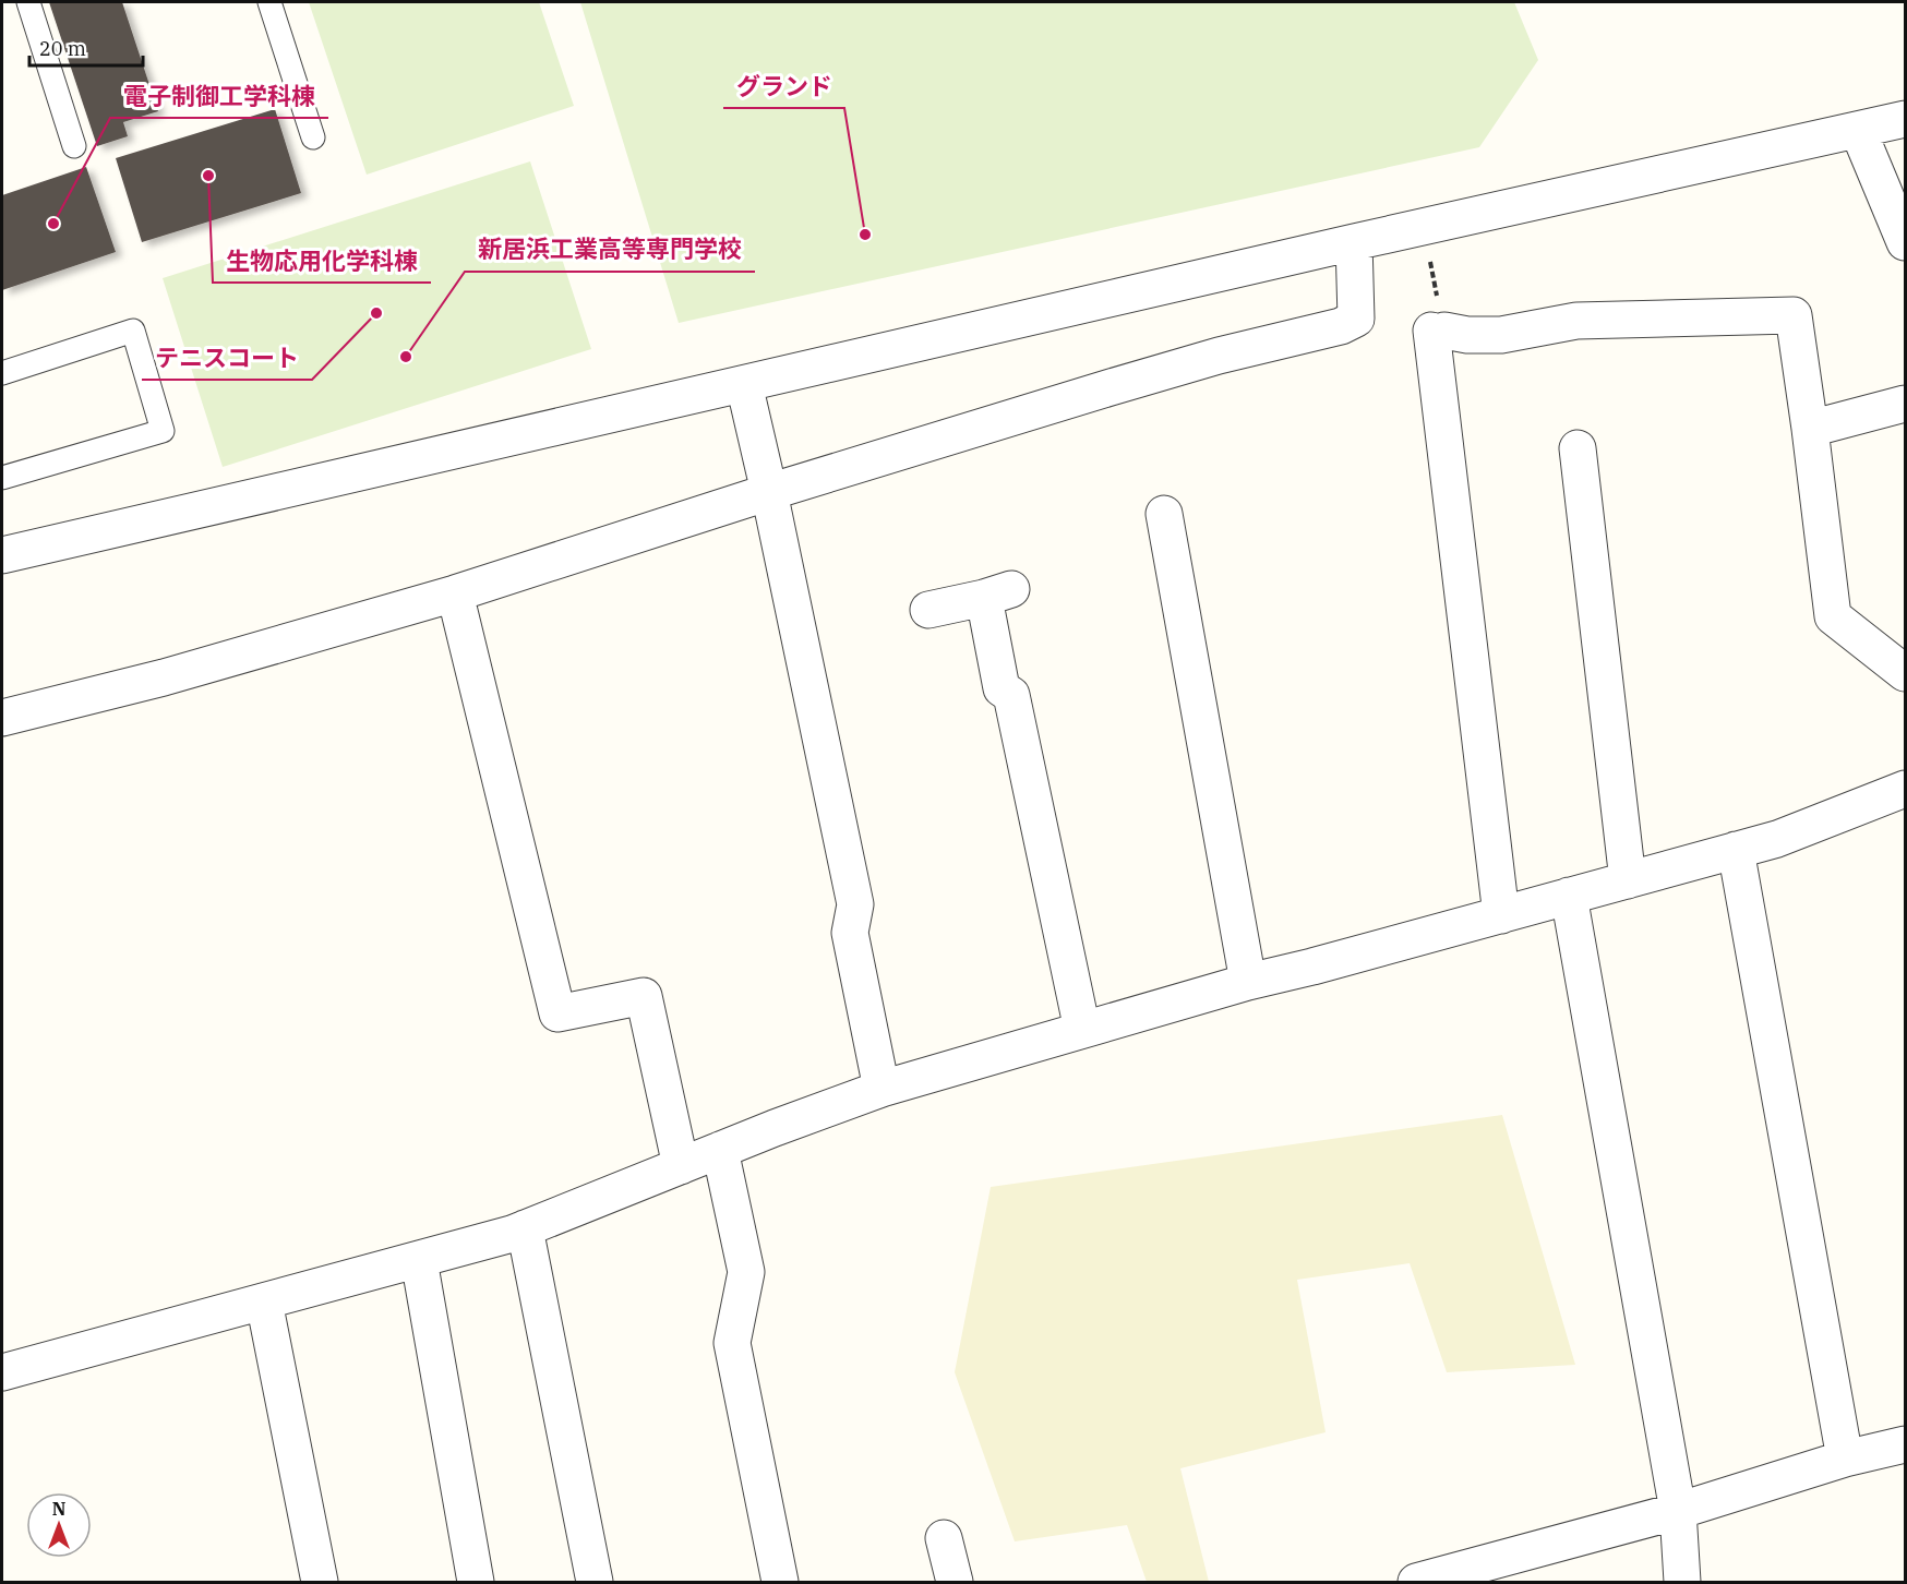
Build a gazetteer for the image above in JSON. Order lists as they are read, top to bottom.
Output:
{
  "places": [
    "生物応用化学科棟",
    "電子制御工学科棟",
    "グランド",
    "テニスコート",
    "新居浜工業高等専門学校"
  ],
  "scale_bar": "20 m",
  "north": "top"
}
